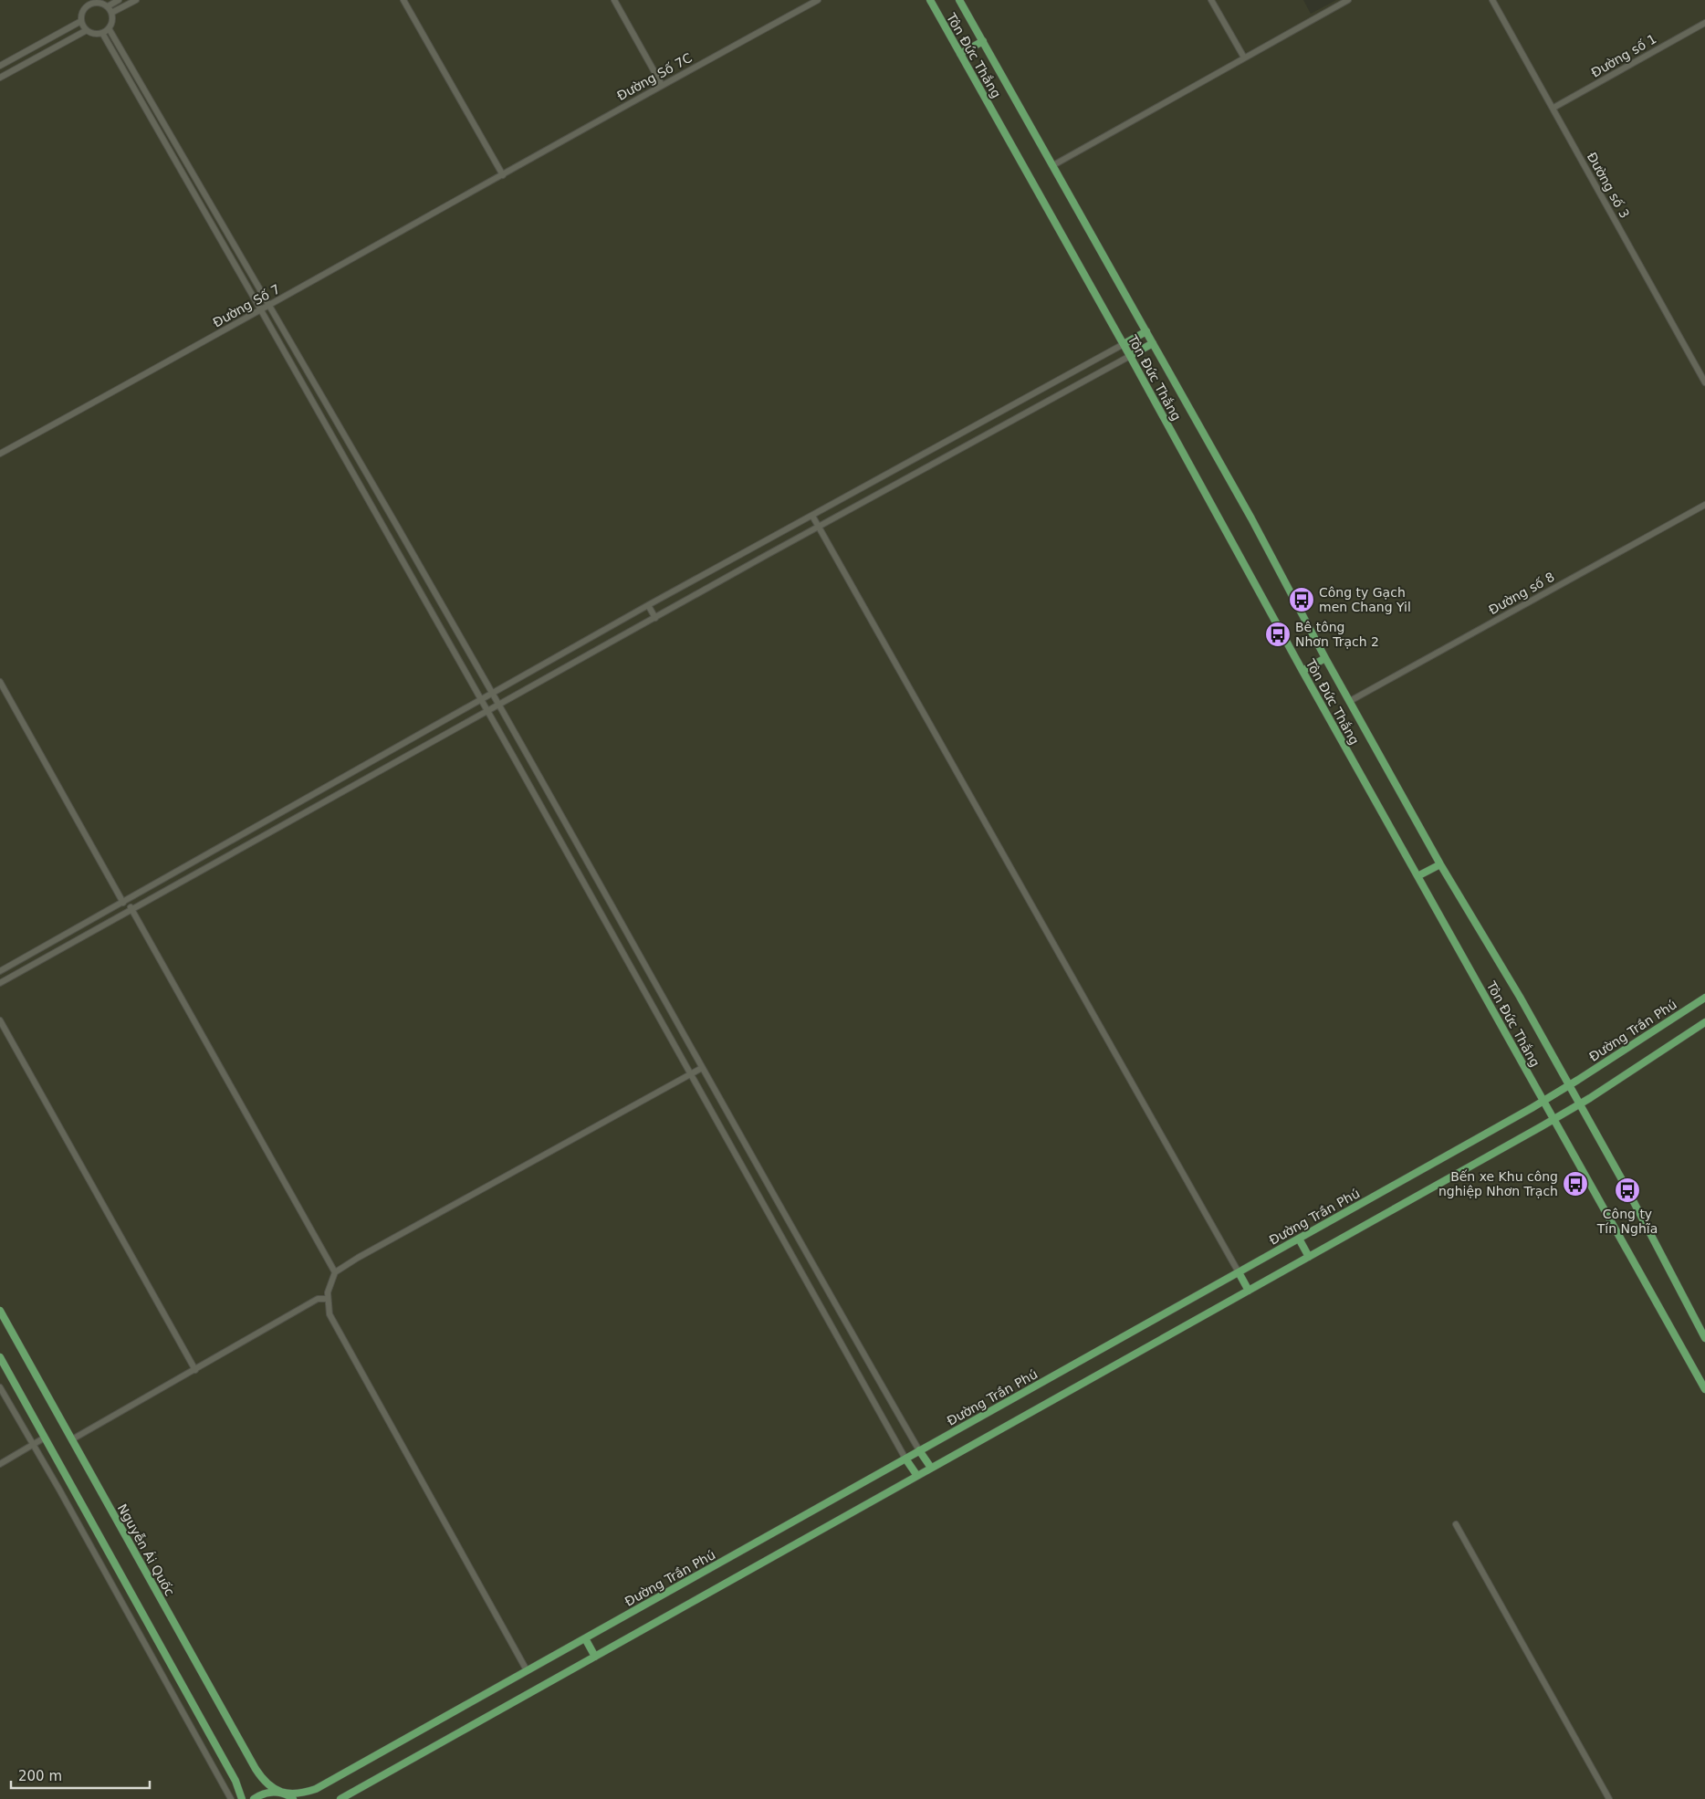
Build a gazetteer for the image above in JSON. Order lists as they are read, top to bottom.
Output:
{
  "streets": {
    "main road": ["Tôn Đức Thắng", "Đường Trần Phú", "Nguyễn Ái Quốc"],
    "street": [
      "Đường số 1",
      "Đường Số 7C",
      "Đường số 3",
      "Đường Số 7",
      "Đường số 8"
    ]
  },
  "crossings": [
    ["Tôn Đức Thắng", "Đường số 8"],
    ["Tôn Đức Thắng", "Đường Trần Phú"],
    ["Đường số 1", "Đường số 3"],
    ["Đường Số 7C", "Đường Số 7"],
    ["Đường Trần Phú", "Nguyễn Ái Quốc"]
  ],
  "places": {
    "bus stop": [
      "Công ty Gạch men Chang Yil",
      "Bê tông Nhơn Trạch 2",
      "Bến xe Khu công nghiệp Nhơn Trạch",
      "Công ty Tín Nghĩa"
    ]
  },
  "scale_bar": "200 m"
}
